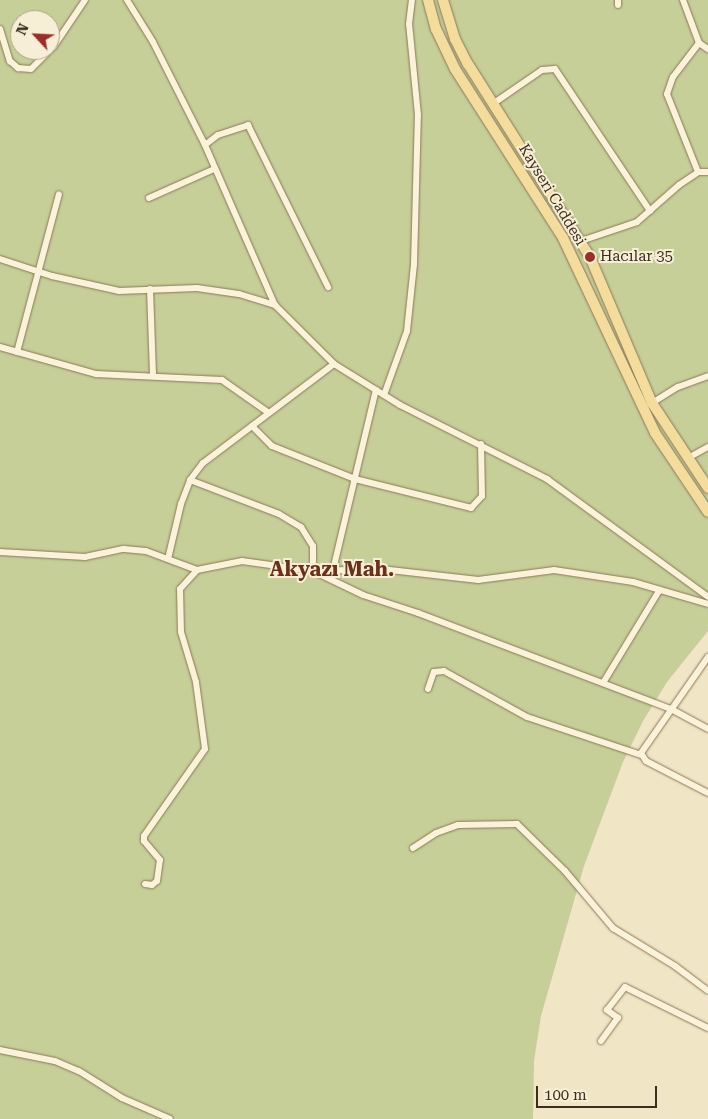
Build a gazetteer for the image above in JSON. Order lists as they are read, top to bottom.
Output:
{
  "streets": {
    "main road": ["Kayseri Caddesi"]
  },
  "districts": ["Akyazı Mah."],
  "places": ["Hacılar 35"],
  "scale_bar": "100 m",
  "north": "top left"
}
